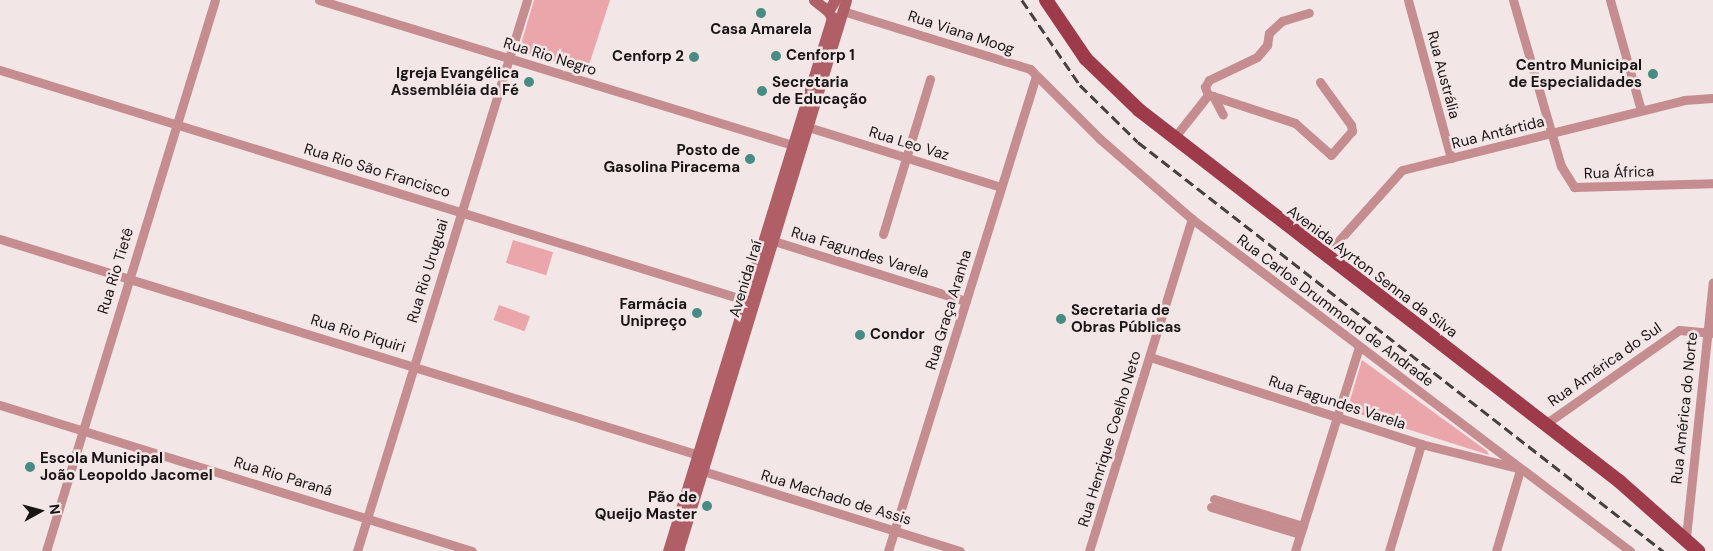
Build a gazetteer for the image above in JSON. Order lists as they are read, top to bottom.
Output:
{
  "streets": {
    "main road": ["Avenida Ayrton Senna da Silva", "Avenida Iraí"],
    "street": [
      "Rua Viana Moog",
      "Rua Rio Negro",
      "Rua Austrália",
      "Rua Antártida",
      "Rua Leo Vaz",
      "Rua Rio São Francisco",
      "Rua África",
      "Rua Fagundes Varela",
      "Rua Rio Tietê",
      "Rua Rio Uruguai",
      "Rua Graça Aranha",
      "Rua Carlos Drummond de Andrade",
      "Rua Rio Piquiri",
      "Rua América do Sul",
      "Rua América do Norte",
      "Rua Henrique Coelho Neto",
      "Rua Rio Paraná",
      "Rua Machado de Assis"
    ]
  },
  "crossings": [
    ["Rua Viana Moog", "Avenida Iraí"],
    ["Rua Viana Moog", "Rua Graça Aranha"],
    ["Rua Viana Moog", "Rua Carlos Drummond de Andrade"],
    ["Rua Rio Negro", "Rua Rio Uruguai"],
    ["Rua Rio Negro", "Avenida Iraí"],
    ["Rua Austrália", "Rua Antártida"],
    ["Rua Antártida", "Rua África"],
    ["Rua Antártida", "Avenida Ayrton Senna da Silva"],
    ["Rua Leo Vaz", "Avenida Iraí"],
    ["Rua Leo Vaz", "Rua Graça Aranha"],
    ["Rua Rio São Francisco", "Rua Rio Tietê"],
    ["Rua Rio São Francisco", "Rua Rio Uruguai"],
    ["Rua Rio São Francisco", "Avenida Iraí"],
    ["Rua Fagundes Varela", "Avenida Iraí"],
    ["Rua Fagundes Varela", "Rua Graça Aranha"],
    ["Rua Fagundes Varela", "Rua Carlos Drummond de Andrade"],
    ["Rua Fagundes Varela", "Rua Henrique Coelho Neto"],
    ["Rua Rio Tietê", "Rua Rio Piquiri"],
    ["Rua Rio Tietê", "Rua Rio Paraná"],
    ["Rua Rio Uruguai", "Rua Rio Piquiri"],
    ["Rua Rio Uruguai", "Rua Rio Paraná"],
    ["Avenida Ayrton Senna da Silva", "Rua América do Sul"],
    ["Avenida Ayrton Senna da Silva", "Rua América do Norte"],
    ["Avenida Iraí", "Rua Rio Piquiri"],
    ["Avenida Iraí", "Rua Machado de Assis"],
    ["Rua Graça Aranha", "Rua Carlos Drummond de Andrade"],
    ["Rua Graça Aranha", "Rua Machado de Assis"],
    ["Rua Carlos Drummond de Andrade", "Rua Henrique Coelho Neto"],
    ["Rua América do Sul", "Rua América do Norte"]
  ],
  "places": [
    "Casa Amarela",
    "Cenforp 1",
    "Cenforp 2",
    "Centro Municipal de Especialidades",
    "Igreja Evangélica Assembléia da Fé",
    "Secretaria de Educação",
    "Posto de Gasolina Piracema",
    "Farmácia Unipreço",
    "Secretaria de Obras Públicas",
    "Condor",
    "Escola Municipal João Leopoldo Jacomel",
    "Pão de Queijo Master"
  ],
  "north": "right"
}
